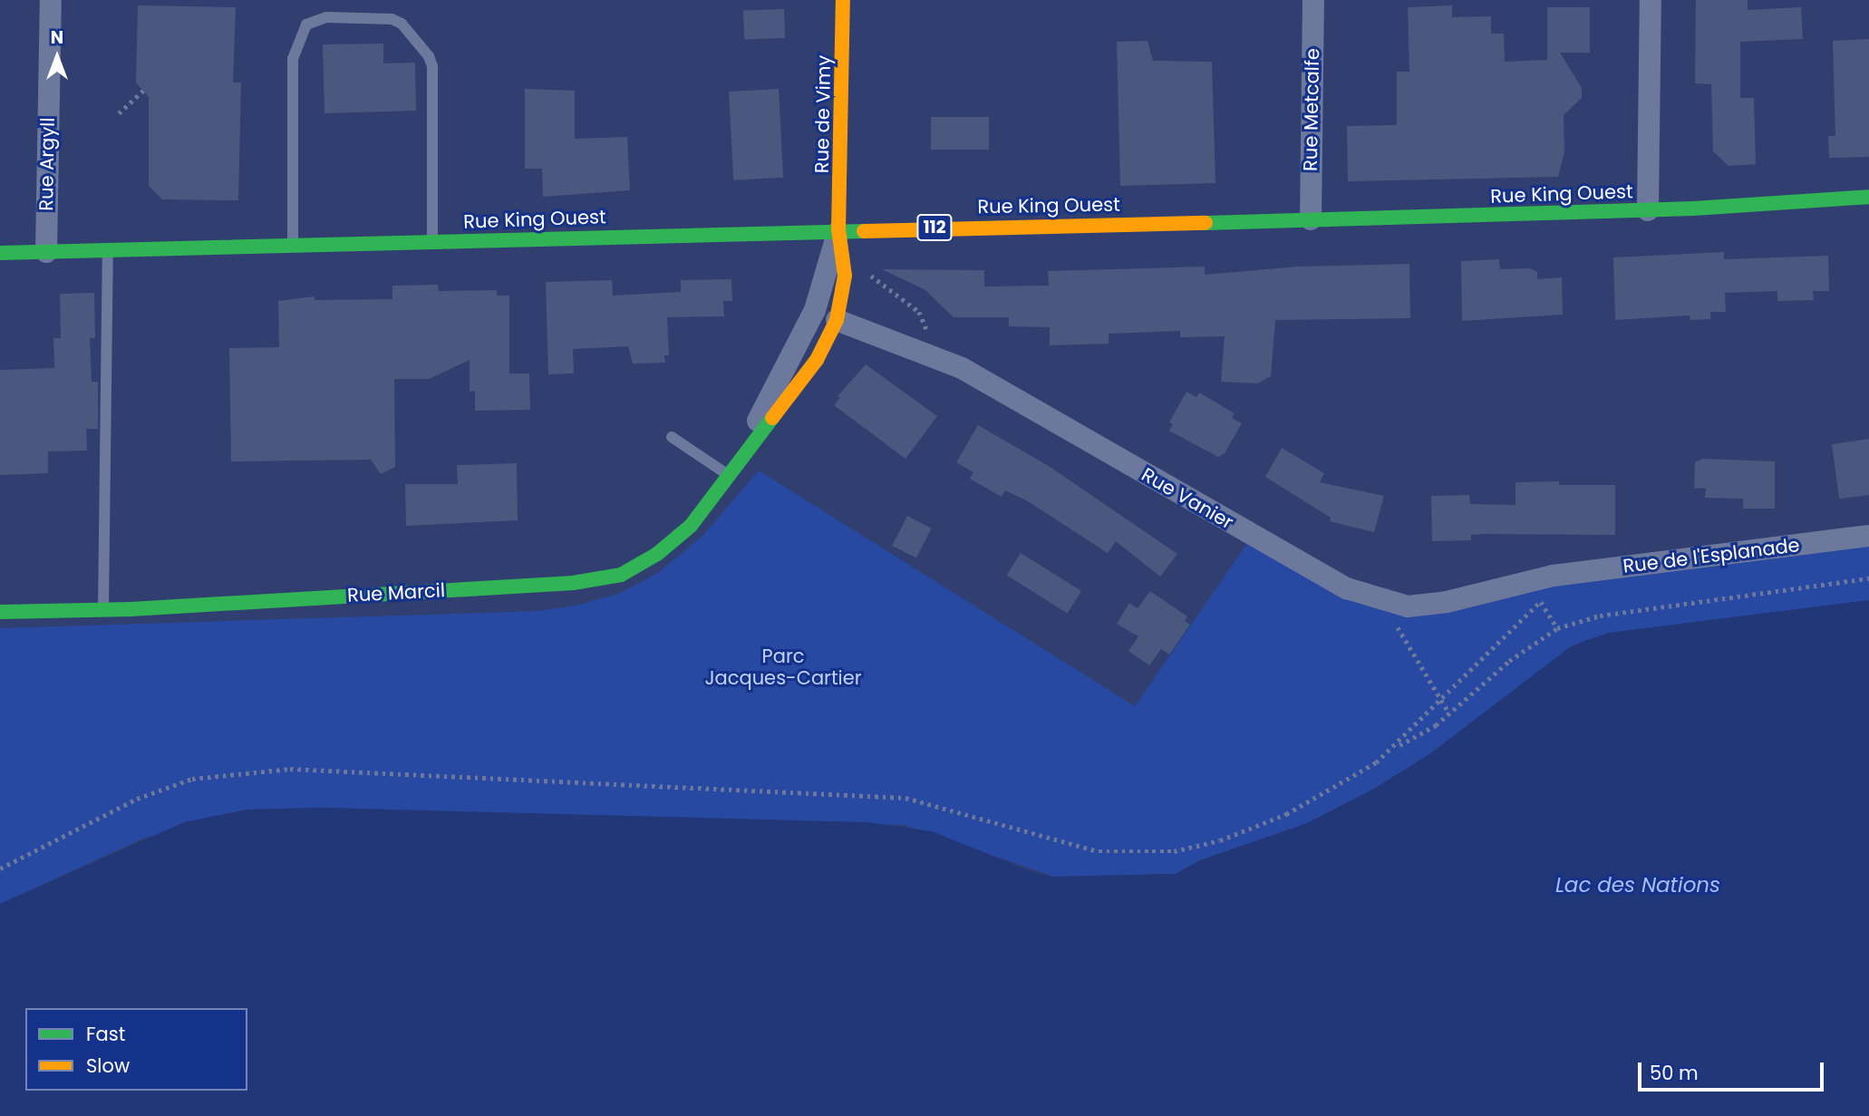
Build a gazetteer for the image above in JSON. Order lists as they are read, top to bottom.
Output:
{
  "streets": {
    "main road": [
      "Rue de Vimy",
      "Rue King Ouest",
      "112",
      "Rue Marcil"
    ],
    "street": [
      "Rue Metcalfe",
      "Rue Argyll",
      "Rue Vanier",
      "Rue de l'Esplanade"
    ]
  },
  "crossings": [
    ["Rue Metcalfe", "Rue King Ouest"],
    ["Rue de Vimy", "Rue King Ouest"],
    ["Rue de Vimy", "Rue Marcil"],
    ["Rue Argyll", "Rue King Ouest"],
    ["Rue King Ouest", "Rue Marcil"],
    ["Rue Vanier", "Rue de l'Esplanade"],
    ["Rue Vanier", "Rue Marcil"]
  ],
  "water": ["Lac des Nations"],
  "parks": ["Parc Jacques-Cartier"],
  "legend": ["Fast", "Slow"],
  "scale_bar": "50 m",
  "north": "top"
}
